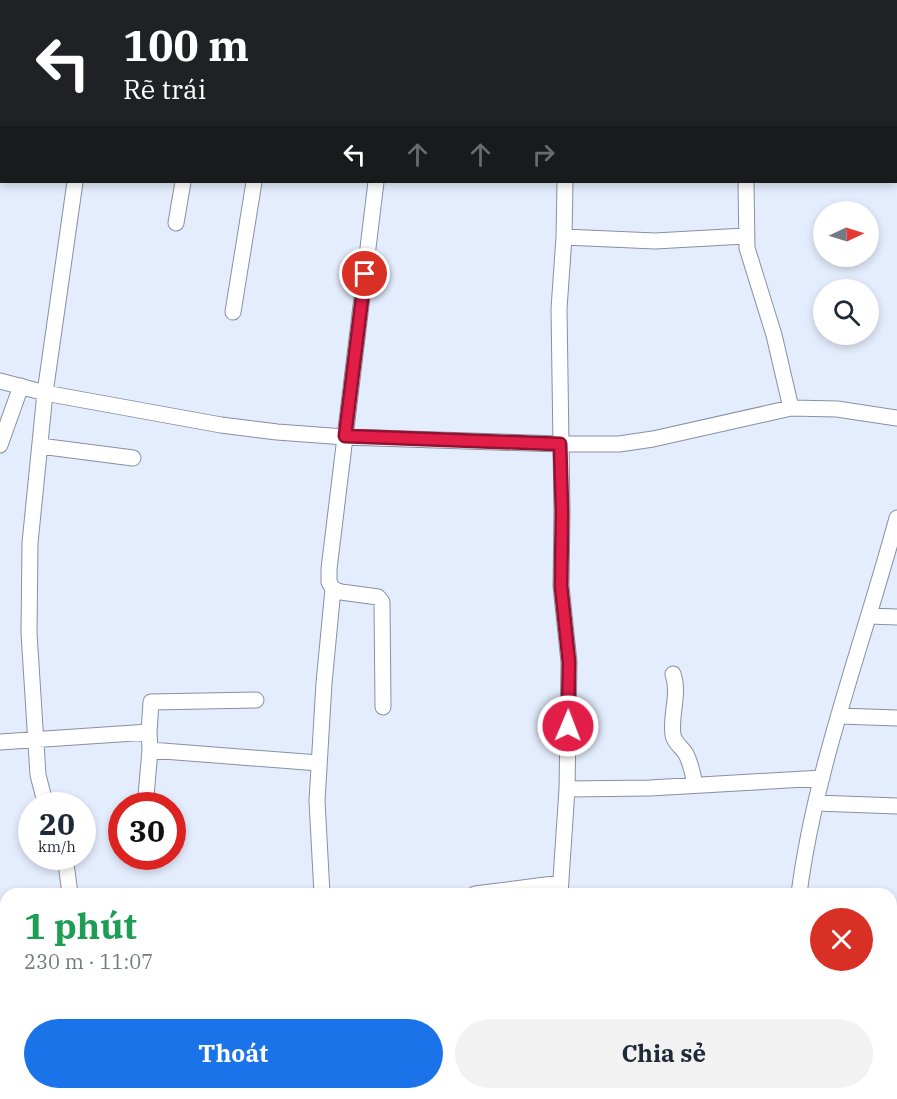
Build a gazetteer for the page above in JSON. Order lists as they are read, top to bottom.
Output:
{
  "north": "right",
  "page": {
    "turn": ["100 m", "Rẽ trái"],
    "speed": "20 km/h",
    "limit": "30",
    "heading": ["1 phút", "230 m · 11:07"],
    "buttons": ["Thoát", "Chia sẻ"]
  }
}
